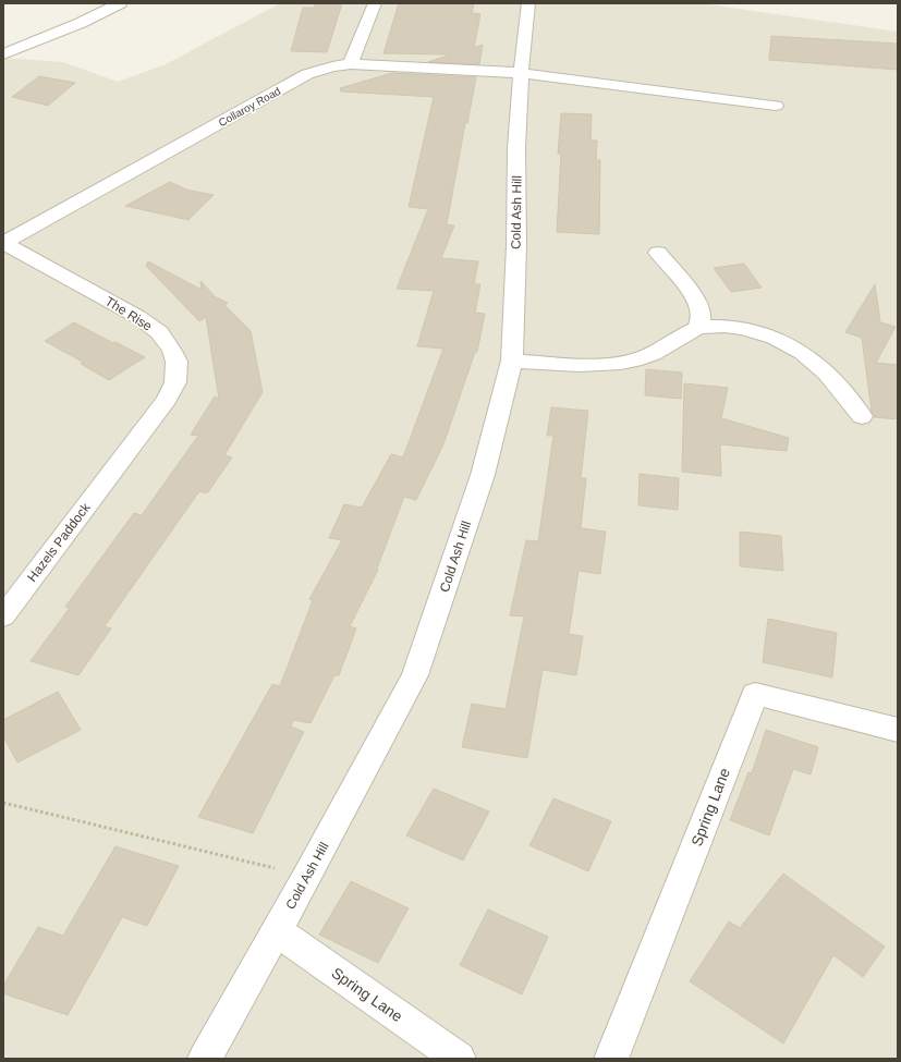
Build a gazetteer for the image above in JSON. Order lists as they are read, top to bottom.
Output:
{
  "streets": {
    "street": [
      "Collaroy Road",
      "Cold Ash Hill",
      "The Rise",
      "Hazels Paddock",
      "Spring Lane"
    ]
  },
  "crossings": [
    ["Collaroy Road", "Cold Ash Hill"],
    ["Collaroy Road", "The Rise"],
    ["Cold Ash Hill", "Spring Lane"],
    ["The Rise", "Hazels Paddock"]
  ]
}
